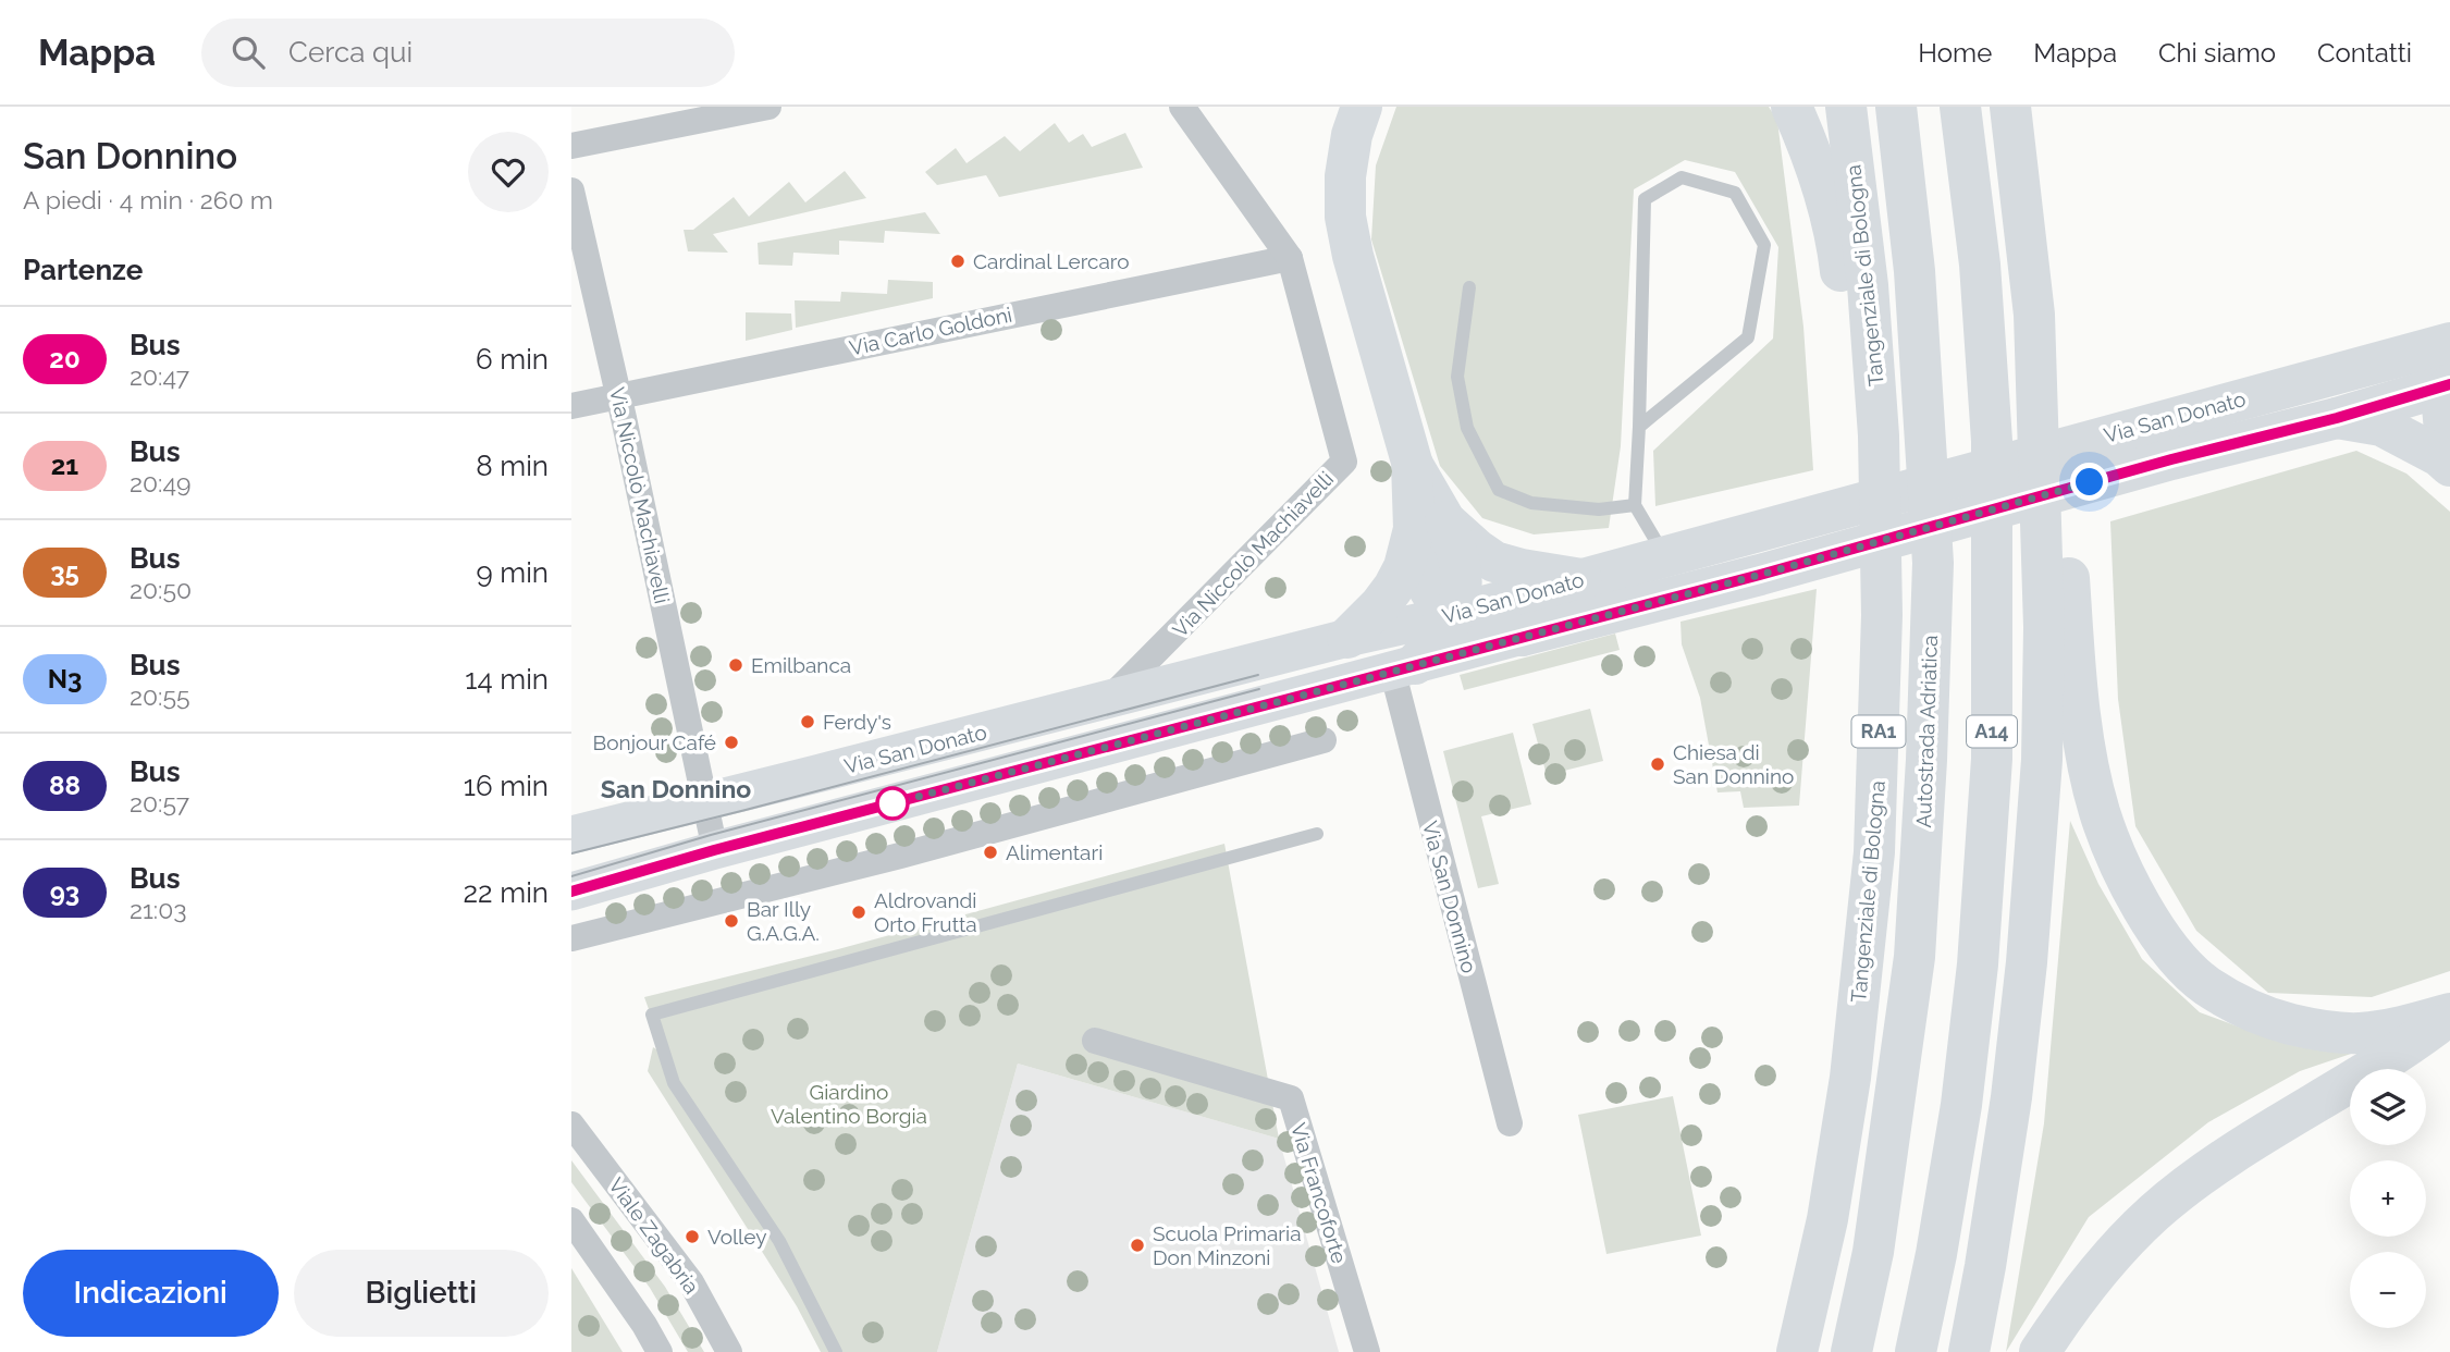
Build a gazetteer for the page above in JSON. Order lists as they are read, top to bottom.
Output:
{
  "streets": {
    "main road": [
      "Tangenziale di Bologna",
      "Via San Donato",
      "RA1",
      "Autostrada Adriatica",
      "A14"
    ],
    "street": [
      "Via Carlo Goldoni",
      "Via Niccolò Machiavelli",
      "Via San Donnino",
      "Via Francoforte",
      "Viale Zagabria"
    ]
  },
  "crossings": [
    ["Via Carlo Goldoni", "Via Niccolò Machiavelli"],
    ["Via San Donato", "Via Niccolò Machiavelli"],
    ["Via San Donato", "Via San Donnino"]
  ],
  "districts": ["San Donnino"],
  "parks": ["Giardino Valentino Borgia"],
  "places": [
    "Cardinal Lercaro",
    "Emilbanca",
    "Ferdy's",
    "Bonjour Café",
    "Chiesa di San Donnino",
    "Alimentari",
    "Aldrovandi Orto Frutta",
    "Bar Illy G.A.G.A.",
    "Volley",
    "Scuola Primaria Don Minzoni"
  ],
  "lines": ["bus line 20"],
  "page": {
    "header": "Mappa",
    "search": "Cerca qui",
    "nav": [
      "Home",
      "Mappa",
      "Chi siamo",
      "Contatti"
    ],
    "heading": [
      ["San Donnino", "A piedi · 4 min · 260 m"],
      "Partenze"
    ],
    "list": [
      {
        "mark": "20",
        "name": "Bus",
        "note": "20:47",
        "value": "6 min"
      },
      {
        "mark": "21",
        "name": "Bus",
        "note": "20:49",
        "value": "8 min"
      },
      {
        "mark": "35",
        "name": "Bus",
        "note": "20:50",
        "value": "9 min"
      },
      {
        "mark": "N3",
        "name": "Bus",
        "note": "20:55",
        "value": "14 min"
      },
      {
        "mark": "88",
        "name": "Bus",
        "note": "20:57",
        "value": "16 min"
      },
      {
        "mark": "93",
        "name": "Bus",
        "note": "21:03",
        "value": "22 min"
      }
    ],
    "map_buttons": ["+", "−"],
    "buttons": ["Indicazioni", "Biglietti"]
  }
}
